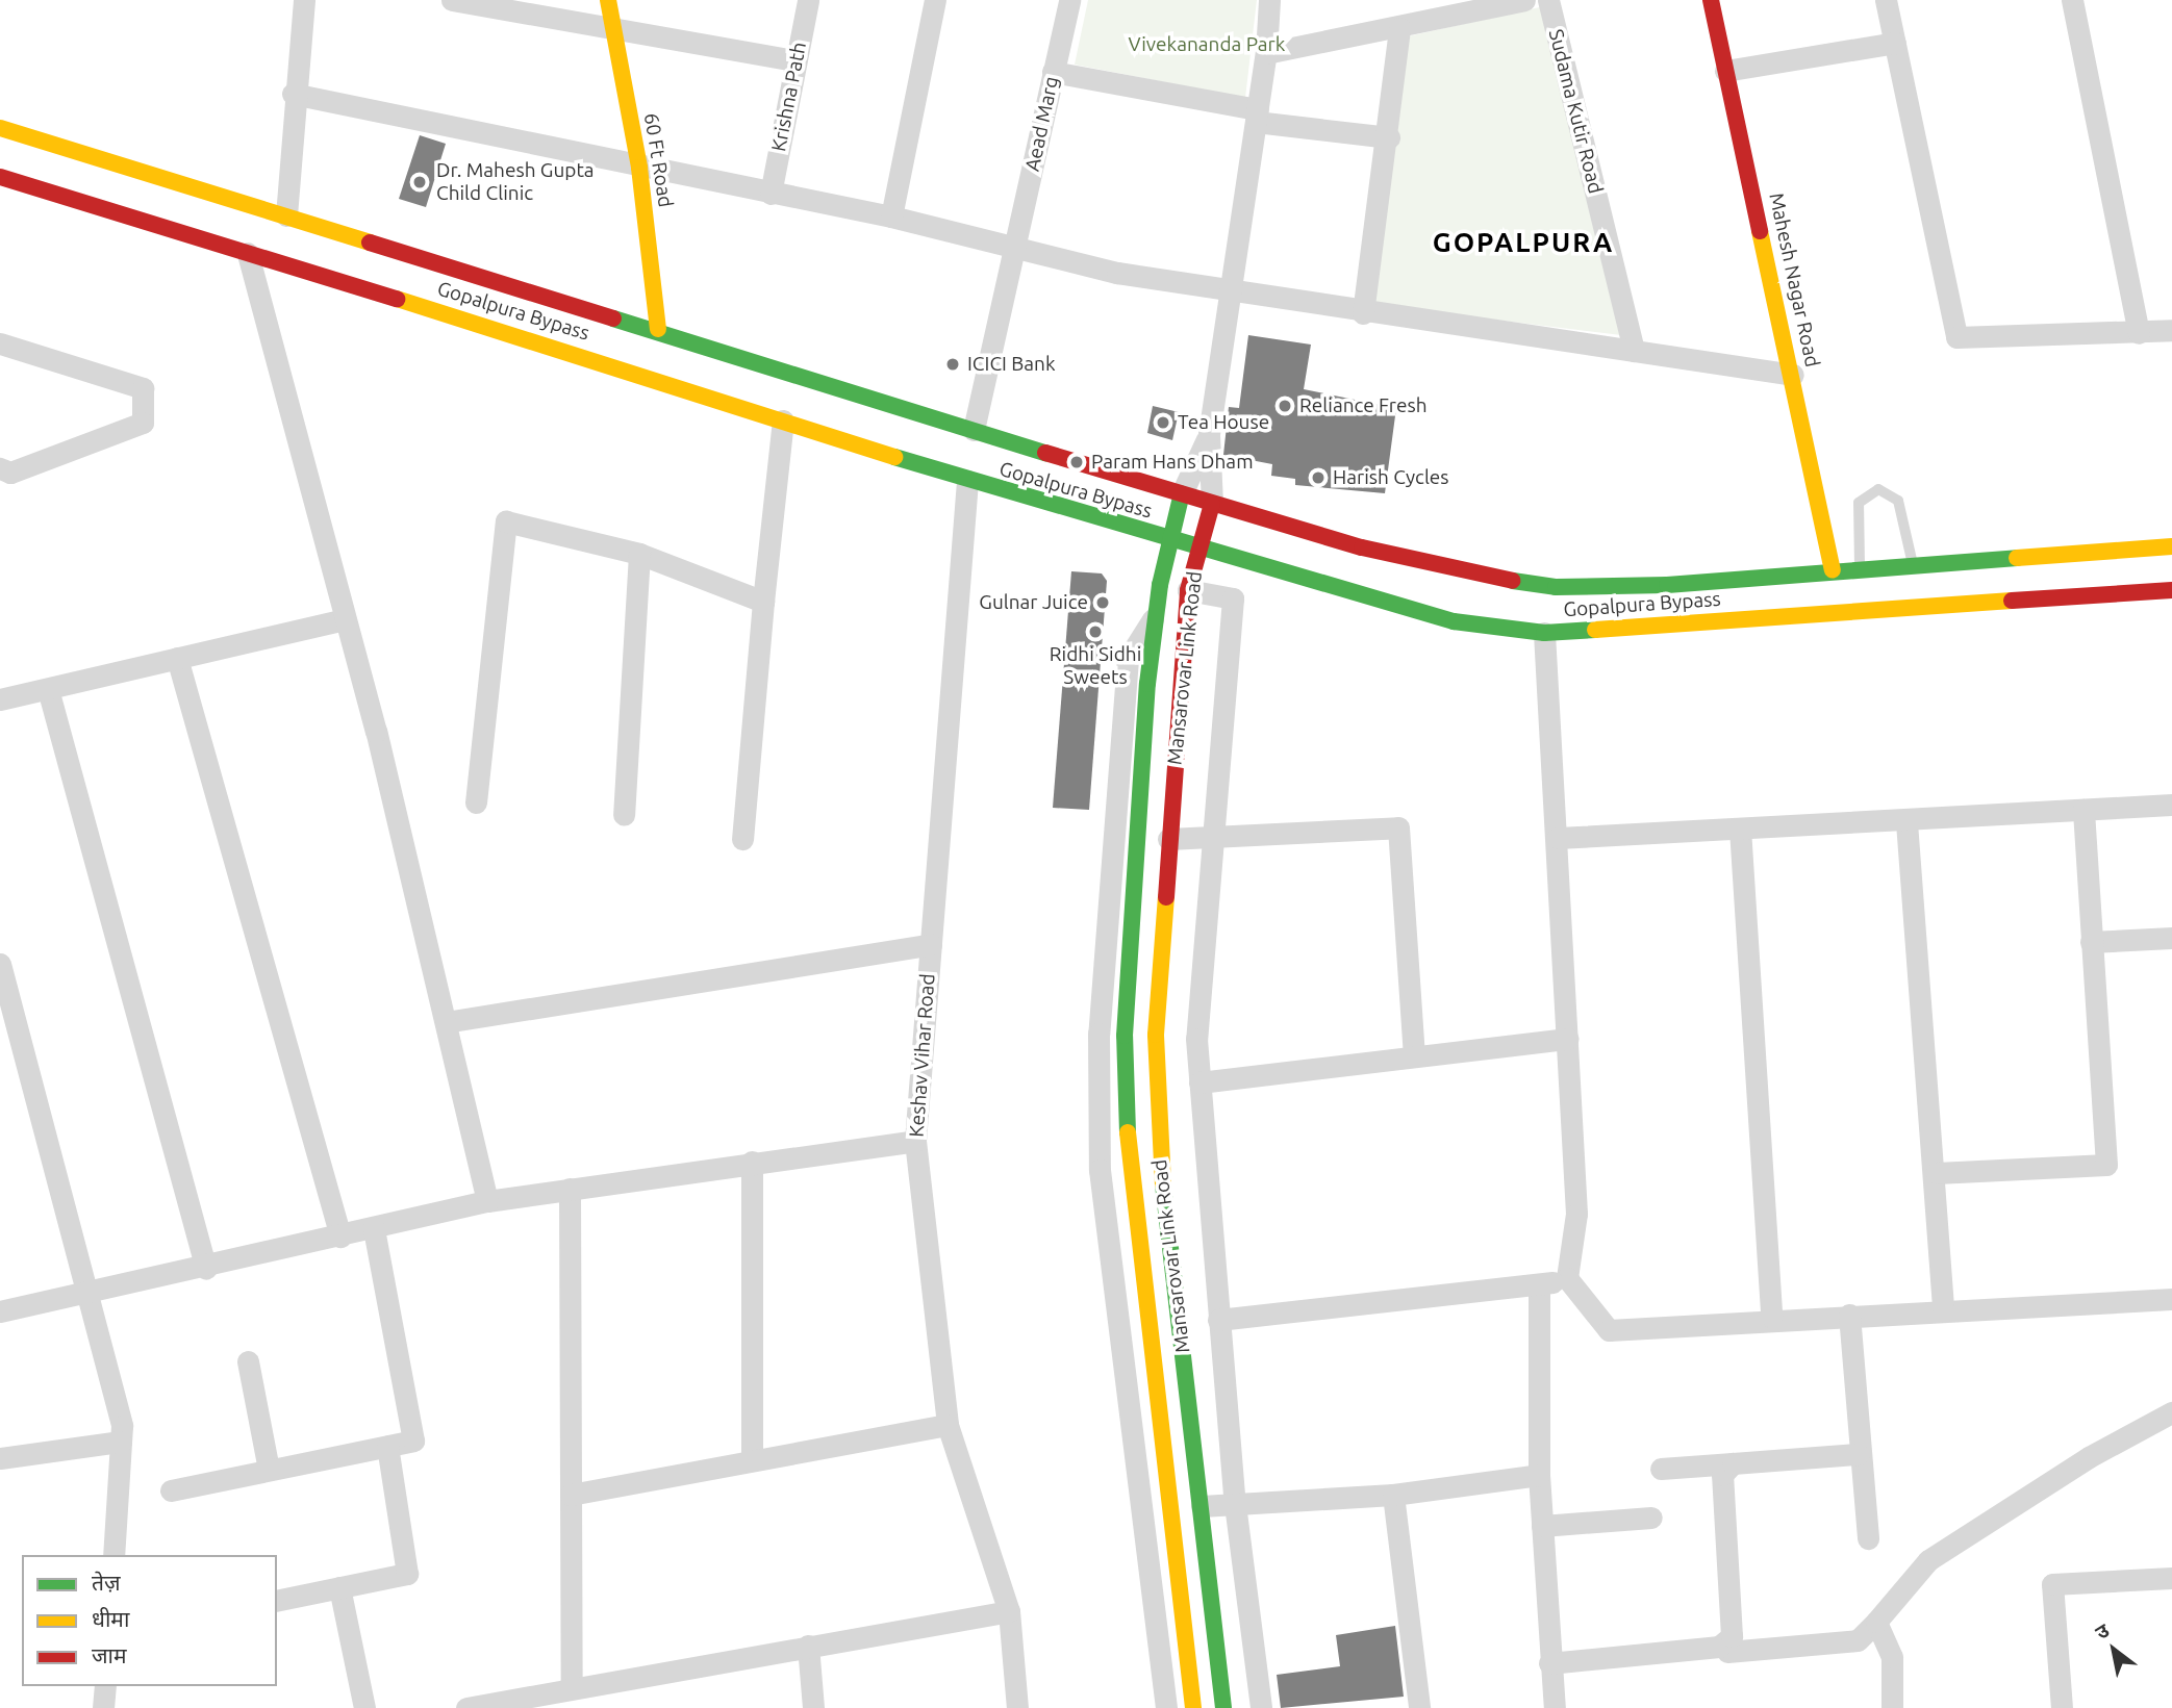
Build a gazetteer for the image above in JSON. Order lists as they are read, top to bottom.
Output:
{
  "streets": {
    "main road": [
      "60 Ft Road",
      "Mahesh Nagar Road",
      "Gopalpura Bypass",
      "Mansarovar Link Road"
    ],
    "street": [
      "Krishna Path",
      "Sudama Kutir Road",
      "Aead Marg",
      "Keshav Vihar Road"
    ]
  },
  "crossings": [
    ["Aead Marg", "Gopalpura Bypass"],
    ["60 Ft Road", "Gopalpura Bypass"],
    ["Mahesh Nagar Road", "Gopalpura Bypass"],
    ["Gopalpura Bypass", "Mansarovar Link Road"],
    ["Gopalpura Bypass", "Keshav Vihar Road"]
  ],
  "districts": ["GOPALPURA"],
  "parks": ["Vivekananda Park"],
  "places": [
    "Dr. Mahesh Gupta Child Clinic",
    "ICICI Bank",
    "Reliance Fresh",
    "Tea House",
    "Param Hans Dham",
    "Harish Cycles",
    "Gulnar Juice",
    "Ridhi Sidhi Sweets"
  ],
  "legend": ["तेज़", "धीमा", "जाम"],
  "north": "top left"
}
